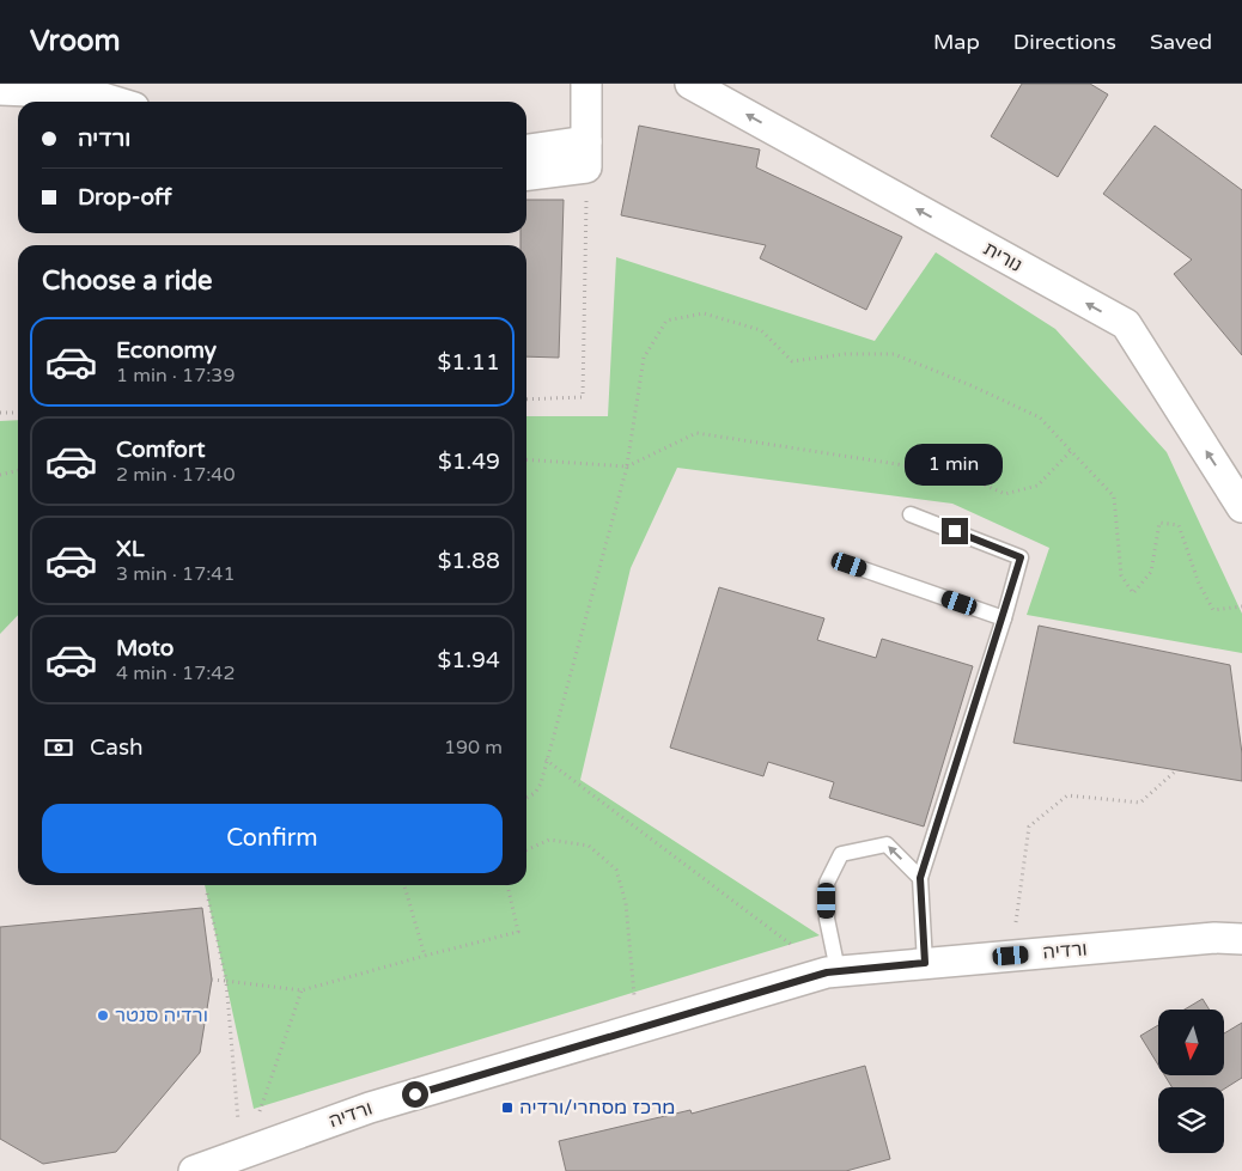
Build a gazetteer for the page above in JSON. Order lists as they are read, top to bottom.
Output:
{
  "streets": {
    "street": ["נורית", "ורדיה"]
  },
  "one_way": ["נורית"],
  "places": {
    "other": ["ורדיה סנטר"],
    "transit": ["מרכז מסחרי/ורדיה"]
  },
  "north": "bottom",
  "page": {
    "header": "Vroom",
    "nav": ["Map", "Directions", "Saved"],
    "banner": ["ורדיה", "Drop-off"],
    "heading": "Choose a ride",
    "list": [
      {
        "name": "Economy",
        "note": "1 min · 17:39",
        "value": "$1.11"
      },
      {
        "name": "Comfort",
        "note": "2 min · 17:40",
        "value": "$1.49"
      },
      {
        "name": "XL",
        "note": "3 min · 17:41",
        "value": "$1.88"
      },
      {
        "name": "Moto",
        "note": "4 min · 17:42",
        "value": "$1.94"
      }
    ],
    "bubble": "1 min",
    "pay": ["Cash", "190 m"],
    "buttons": "Confirm"
  }
}
